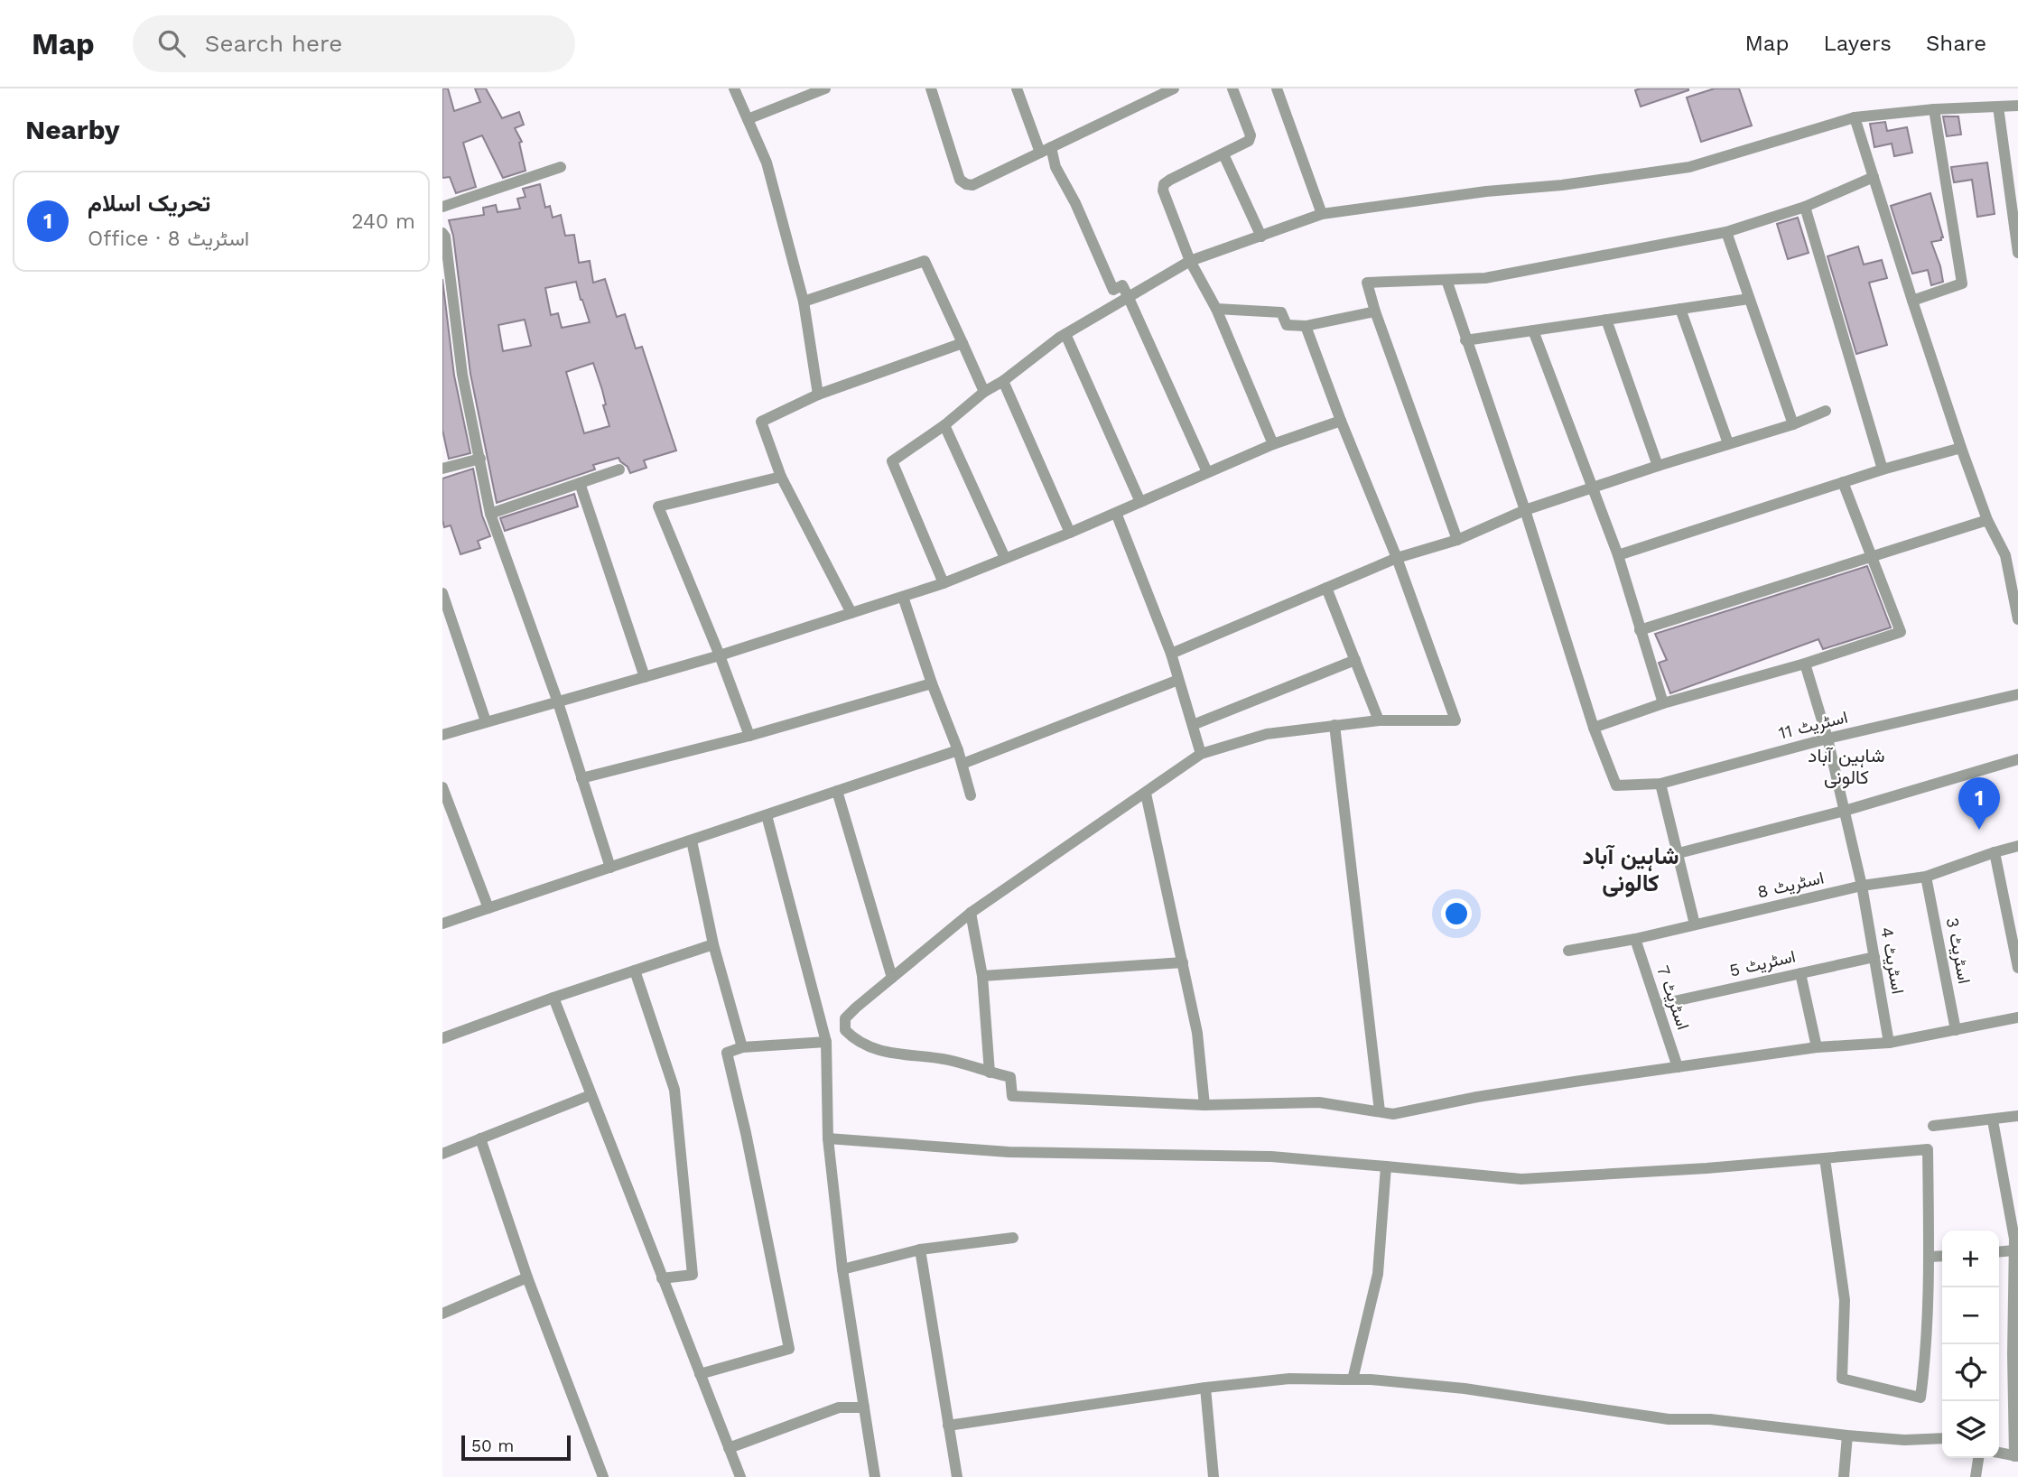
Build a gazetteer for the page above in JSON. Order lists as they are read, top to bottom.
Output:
{
  "streets": {
    "street": [
      "اسٹریٹ 11",
      "اسٹریٹ 8",
      "اسٹریٹ 3",
      "اسٹریٹ 4",
      "اسٹریٹ 5",
      "اسٹریٹ 7"
    ]
  },
  "crossings": [
    ["اسٹریٹ 11", "اسٹریٹ 4"],
    ["اسٹریٹ 8", "اسٹریٹ 3"],
    ["اسٹریٹ 8", "اسٹریٹ 4"],
    ["اسٹریٹ 8", "اسٹریٹ 7"],
    ["اسٹریٹ 4", "اسٹریٹ 5"],
    ["اسٹریٹ 5", "اسٹریٹ 7"]
  ],
  "districts": ["شاہین آباد کالونی", "شاہین آباد کالونی"],
  "scale_bar": "50 m",
  "page": {
    "header": "Map",
    "search": "Search here",
    "nav": ["Map", "Layers", "Share"],
    "heading": "Nearby",
    "list": [
      {
        "mark": "1",
        "name": "تحریک اسلام",
        "note": "Office · اسٹریٹ 8",
        "value": "240 m"
      }
    ],
    "pins": "1",
    "map_buttons": ["+", "−"],
    "scale": "50 m"
  }
}
